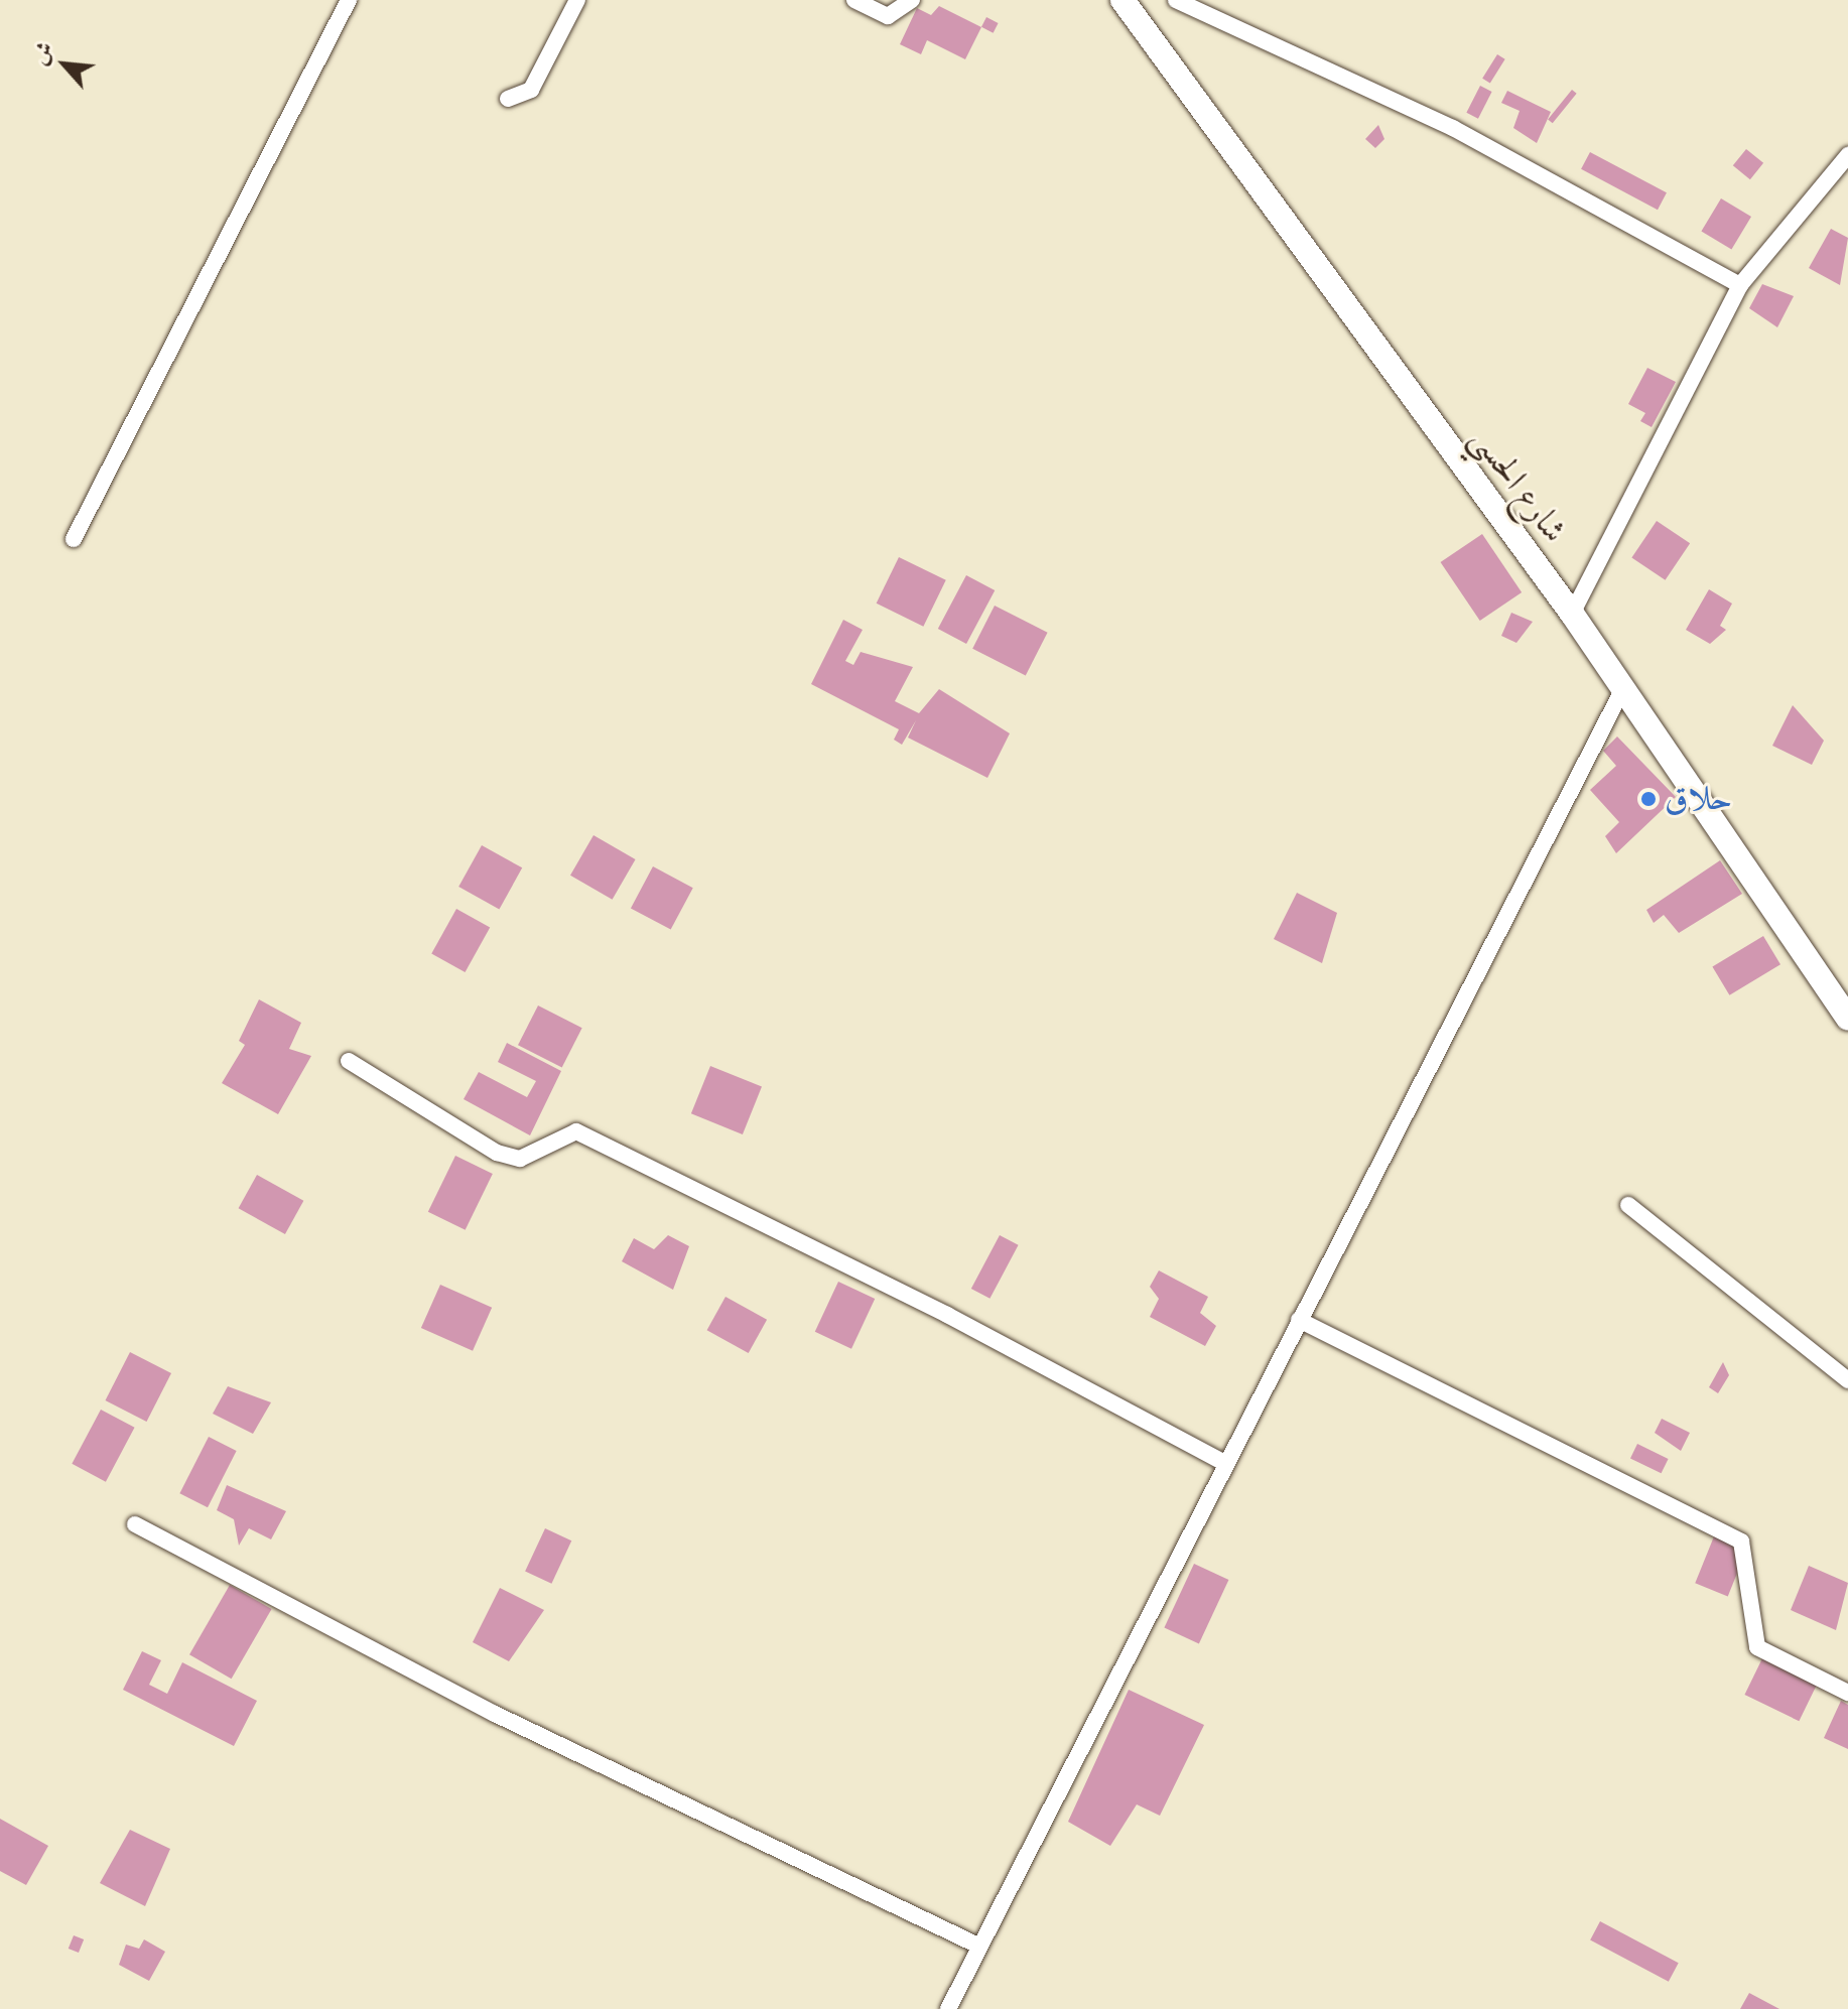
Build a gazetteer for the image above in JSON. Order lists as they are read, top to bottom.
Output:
{
  "streets": {
    "street": ["شارع الحسي"]
  },
  "places": ["حلاق"],
  "north": "top left"
}
